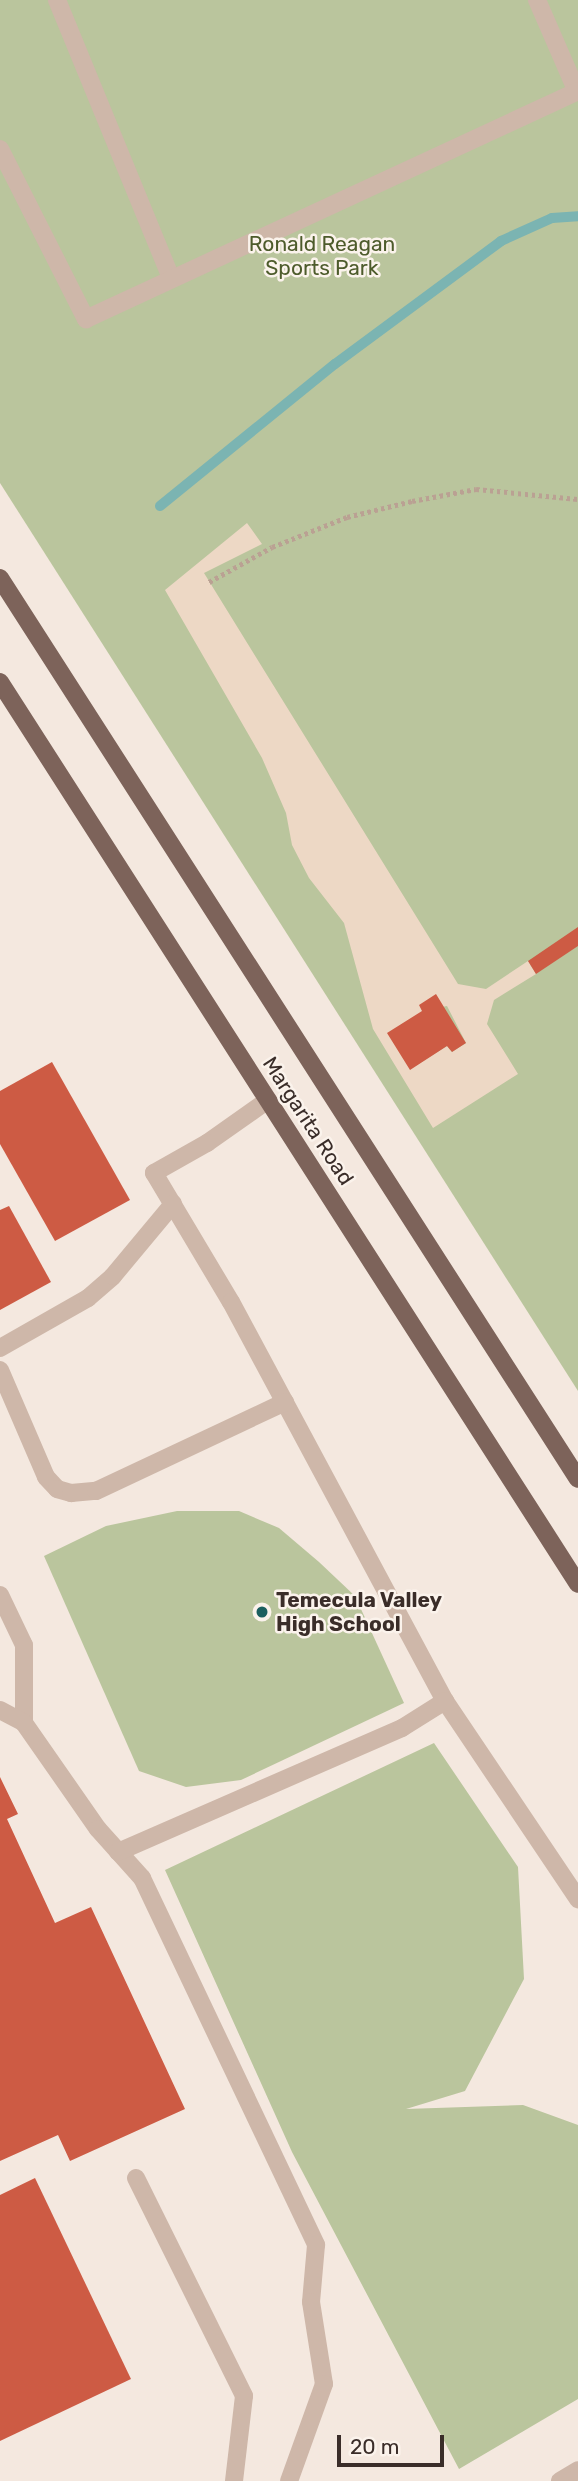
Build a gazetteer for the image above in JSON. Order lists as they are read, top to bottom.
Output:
{
  "streets": {
    "main road": ["Margarita Road"]
  },
  "parks": ["Ronald Reagan Sports Park"],
  "places": ["Temecula Valley High School"],
  "scale_bar": "20 m"
}
